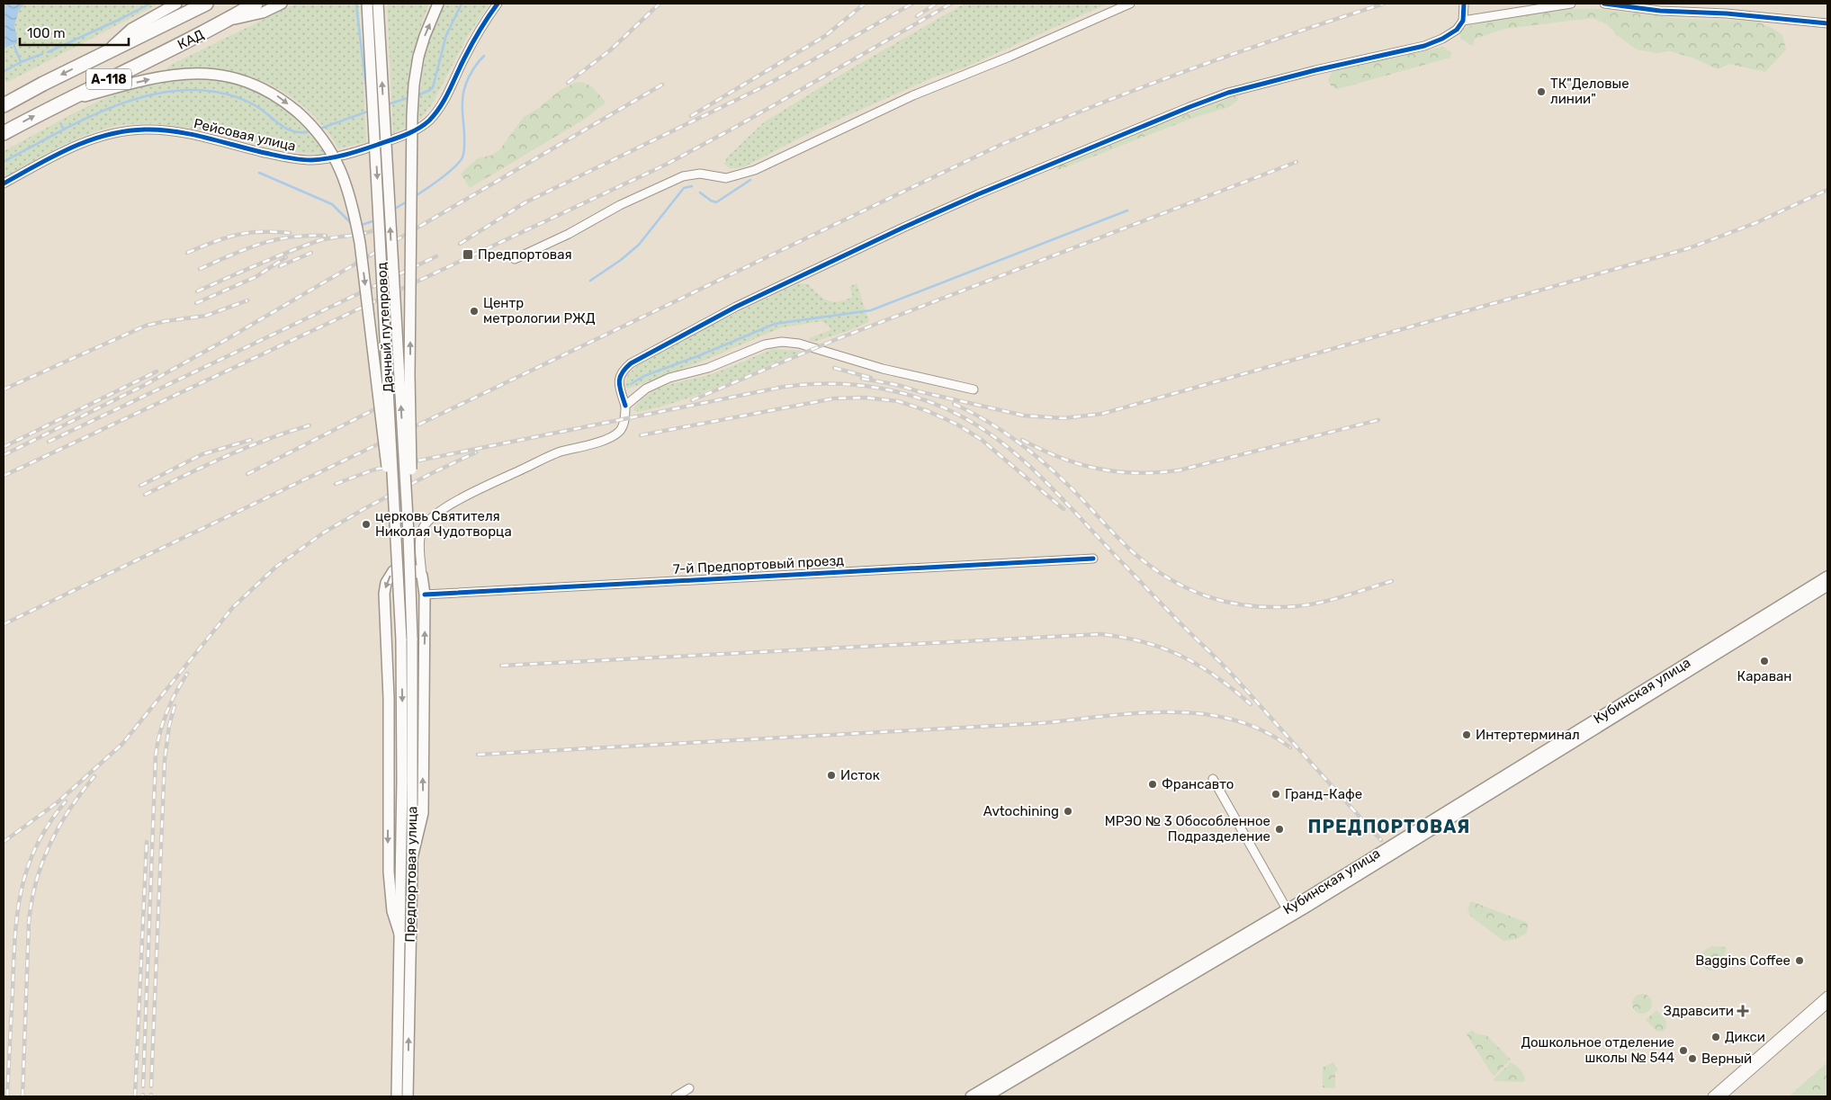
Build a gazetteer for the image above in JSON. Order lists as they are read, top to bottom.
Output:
{
  "streets": {
    "highway": ["КАД", "А-118"],
    "main road": ["Дачный путепровод", "Кубинская улица", "Предпортовая улица"],
    "street": ["Рейсовая улица", "7-й Предпортовый проезд"]
  },
  "crossings": [
    ["Дачный путепровод", "Предпортовая улица"]
  ],
  "districts": ["ПРЕДПОРТОВАЯ"],
  "places": {
    "other": [
      "ТК\"Деловые линии\"",
      "Центр метрологии РЖД",
      "церковь Святителя Николая Чудотворца",
      "Караван",
      "Интертерминал",
      "Исток",
      "Франсавто",
      "Гранд-Кафе",
      "Avtochining",
      "МРЭО № 3 Обособленное Подразделение",
      "Baggins Coffee",
      "Дикси",
      "Дошкольное отделение школы № 544",
      "Верный"
    ],
    "transit": ["Предпортовая"],
    "health": ["Здравсити"]
  },
  "scale_bar": "100 m"
}
